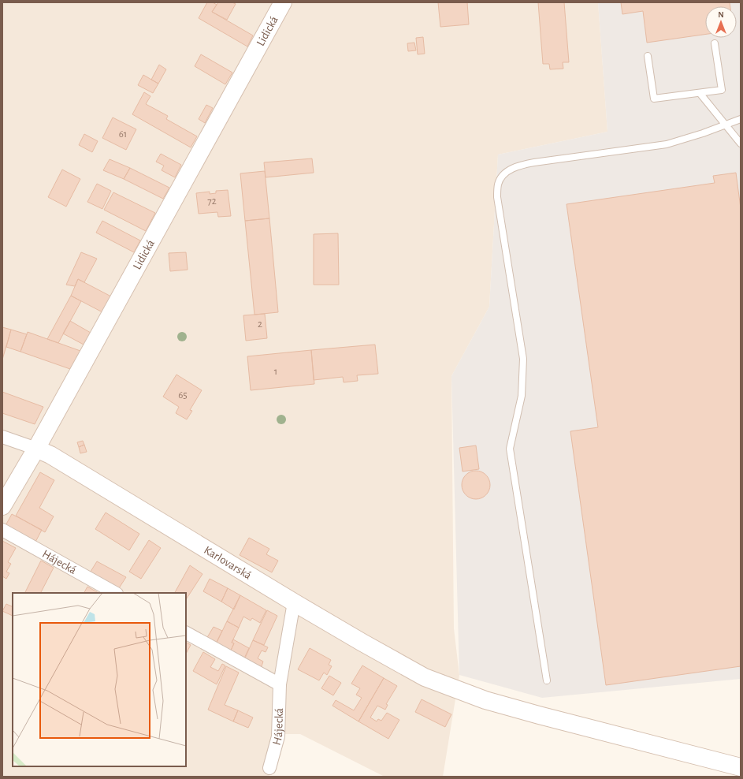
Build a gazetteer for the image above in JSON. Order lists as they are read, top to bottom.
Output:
{
  "streets": {
    "street": ["Lidická", "Hájecká", "Karlovarská"]
  },
  "crossings": [
    ["Lidická", "Karlovarská"],
    ["Hájecká", "Karlovarská"]
  ],
  "house_numbers": [
    "61",
    "72",
    "2",
    "1",
    "65"
  ],
  "north": "top"
}
